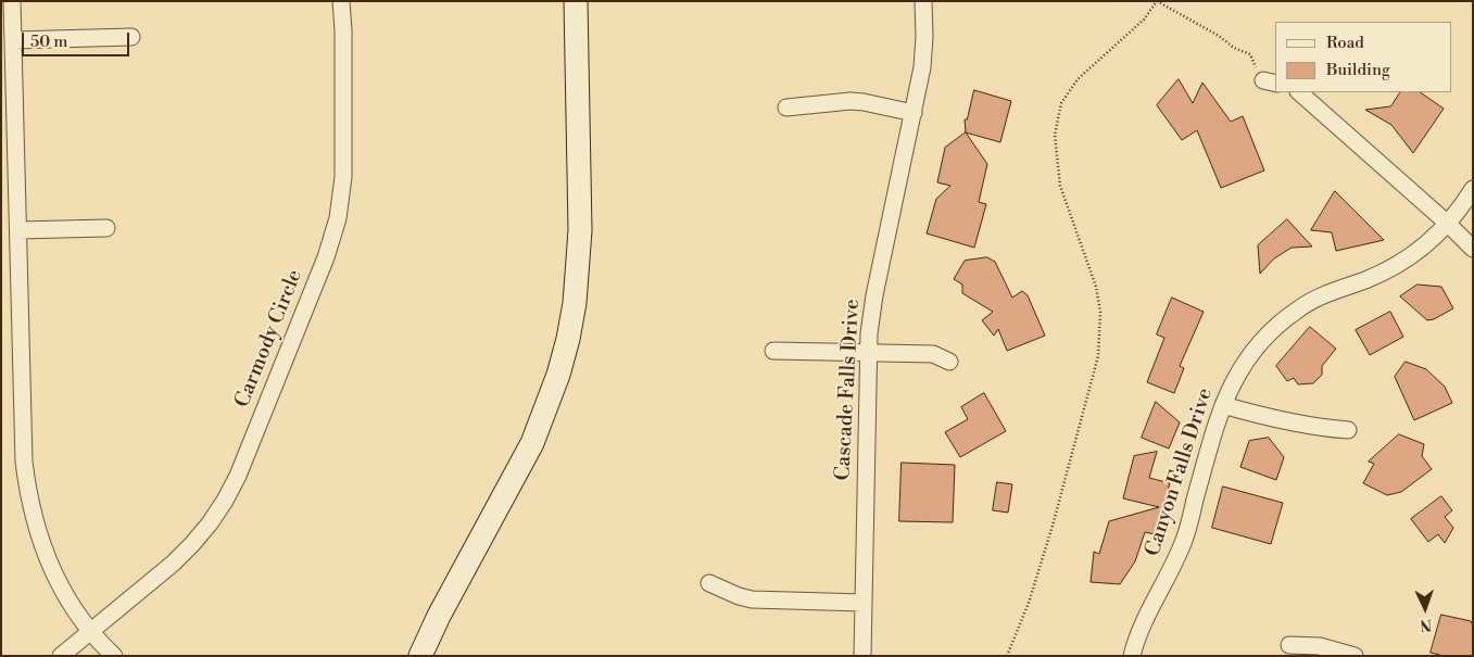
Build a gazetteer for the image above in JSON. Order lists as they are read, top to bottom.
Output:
{
  "streets": {
    "street": ["Carmody Circle", "Cascade Falls Drive", "Canyon Falls Drive"]
  },
  "legend": ["Road", "Building"],
  "scale_bar": "50 m",
  "north": "bottom"
}
